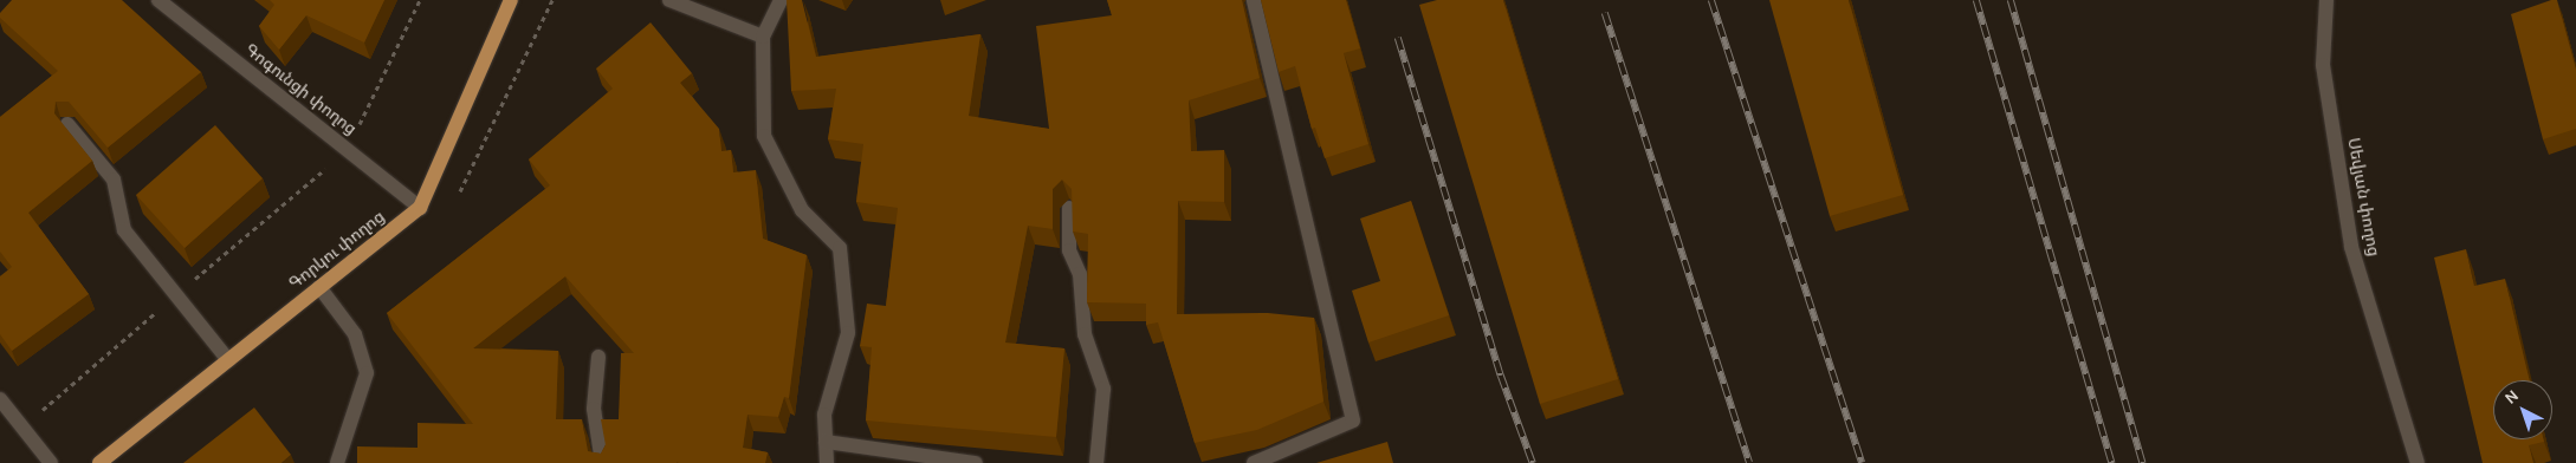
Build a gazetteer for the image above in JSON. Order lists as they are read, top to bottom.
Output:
{
  "streets": {
    "main road": ["Գորկու փողոց"],
    "street": ["Գոգունցի փողոց", "Սեվյան փողոց"]
  },
  "crossings": [
    ["Գոգունցի փողոց", "Գորկու փողոց"]
  ],
  "north": "top left"
}
